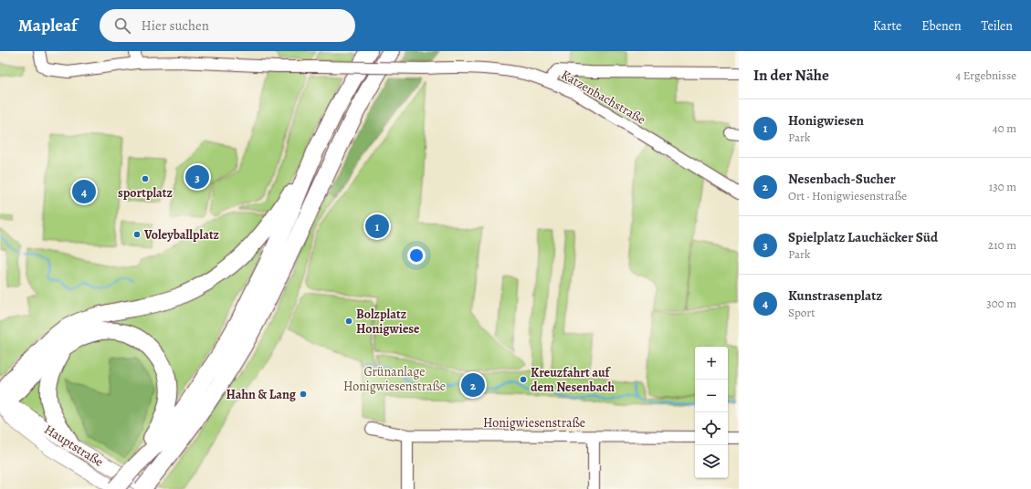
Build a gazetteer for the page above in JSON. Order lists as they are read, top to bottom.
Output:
{
  "streets": {
    "main road": ["Hauptstraße"],
    "street": ["Katzenbachstraße", "Honigwiesenstraße"]
  },
  "parks": ["Grünanlage Honigwiesenstraße"],
  "places": [
    "sportplatz",
    "Voleyballplatz",
    "Bolzplatz Honigwiese",
    "Kreuzfahrt auf dem Nesenbach",
    "Hahn & Lang"
  ],
  "page": {
    "header": "Mapleaf",
    "search": "Hier suchen",
    "nav": ["Karte", "Ebenen", "Teilen"],
    "heading": ["In der Nähe", "4 Ergebnisse"],
    "list": [
      {
        "mark": "1",
        "name": "Honigwiesen",
        "note": "Park",
        "value": "40 m"
      },
      {
        "mark": "2",
        "name": "Nesenbach-Sucher",
        "note": "Ort · Honigwiesenstraße",
        "value": "130 m"
      },
      {
        "mark": "3",
        "name": "Spielplatz Lauchäcker Süd",
        "note": "Park",
        "value": "210 m"
      },
      {
        "mark": "4",
        "name": "Kunstrasenplatz",
        "note": "Sport",
        "value": "300 m"
      }
    ],
    "pins": [
      "3",
      "4",
      "1",
      "2"
    ],
    "map_buttons": ["+", "−"]
  }
}
